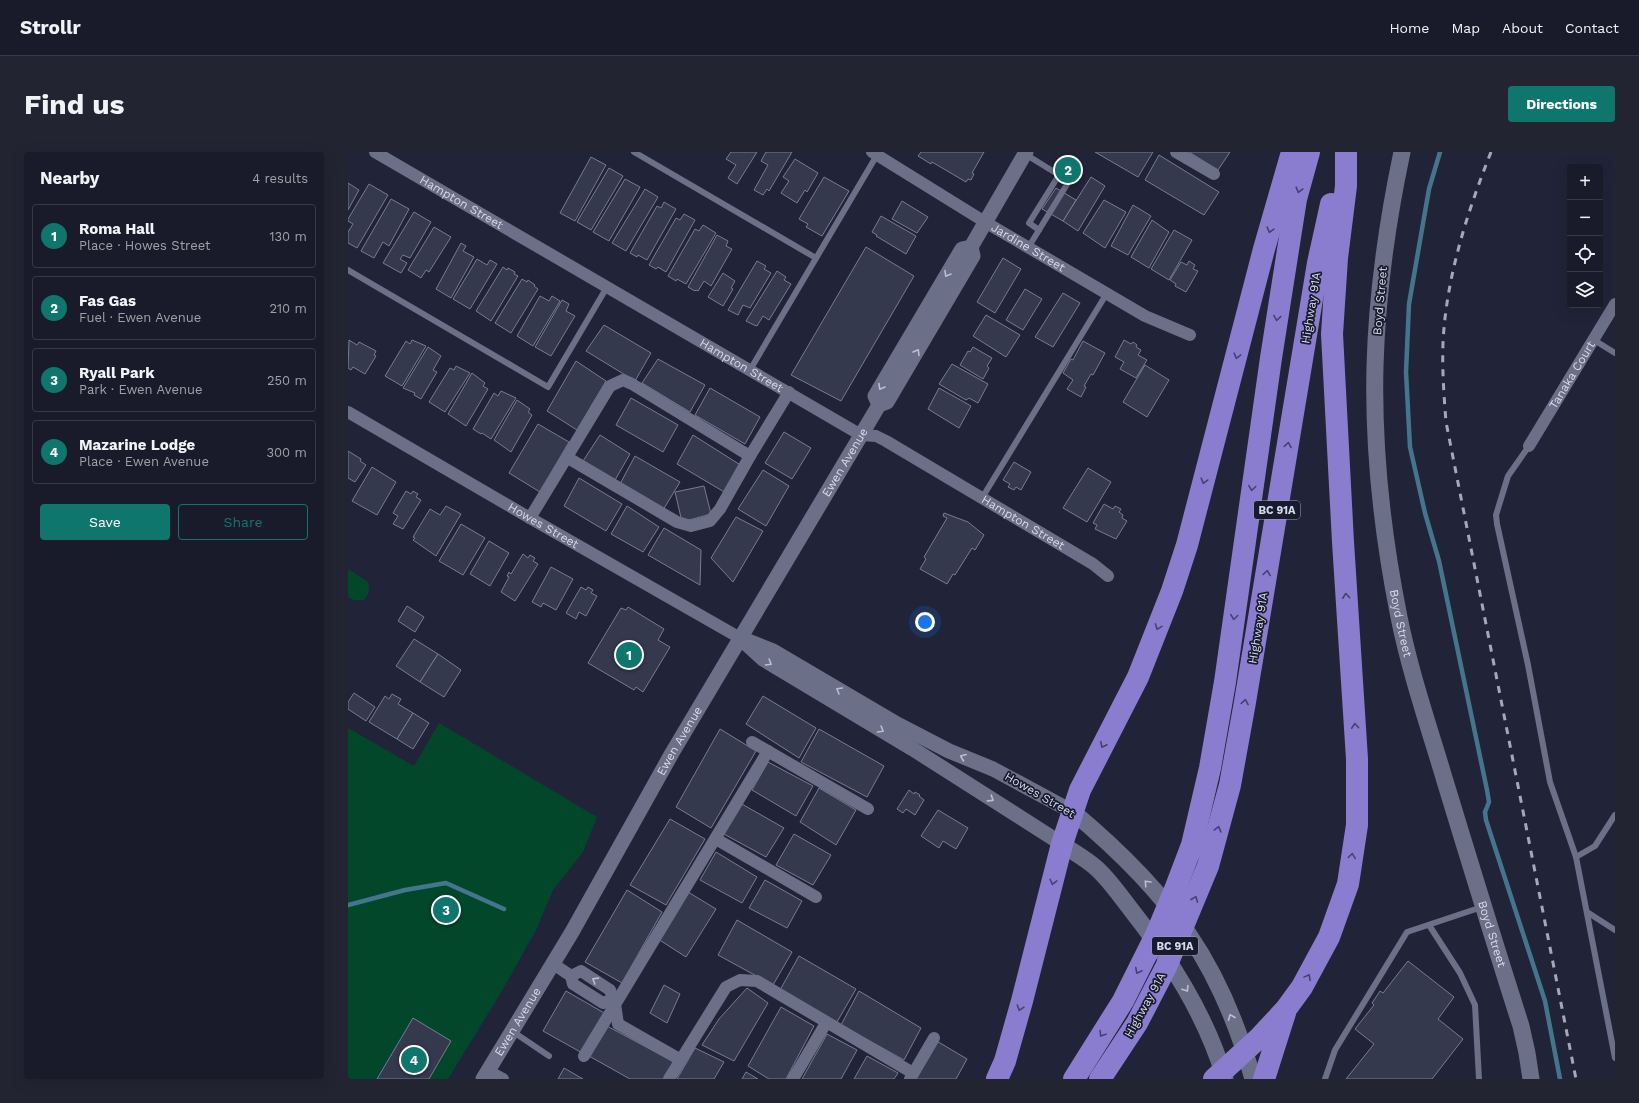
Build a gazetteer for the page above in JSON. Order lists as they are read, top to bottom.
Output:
{
  "streets": {
    "highway": ["Highway 91A", "BC 91A"],
    "main road": ["Boyd Street", "Howes Street"],
    "street": [
      "Hampton Street",
      "Jardine Street",
      "Tanaka Court",
      "Ewen Avenue"
    ]
  },
  "crossings": [
    ["Hampton Street", "Ewen Avenue"],
    ["Jardine Street", "Ewen Avenue"],
    ["Ewen Avenue", "Howes Street"]
  ],
  "page": {
    "header": "Strollr",
    "nav": [
      "Home",
      "Map",
      "About",
      "Contact"
    ],
    "buttons": [
      "Directions",
      ["Save", "Share"]
    ],
    "title": "Find us",
    "heading": ["Nearby", "4 results"],
    "pins": [
      "2",
      "1",
      "3",
      "4"
    ],
    "map_buttons": ["+", "−"],
    "list": [
      {
        "mark": "1",
        "name": "Roma Hall",
        "note": "Place · Howes Street",
        "value": "130 m"
      },
      {
        "mark": "2",
        "name": "Fas Gas",
        "note": "Fuel · Ewen Avenue",
        "value": "210 m"
      },
      {
        "mark": "3",
        "name": "Ryall Park",
        "note": "Park · Ewen Avenue",
        "value": "250 m"
      },
      {
        "mark": "4",
        "name": "Mazarine Lodge",
        "note": "Place · Ewen Avenue",
        "value": "300 m"
      }
    ]
  }
}
